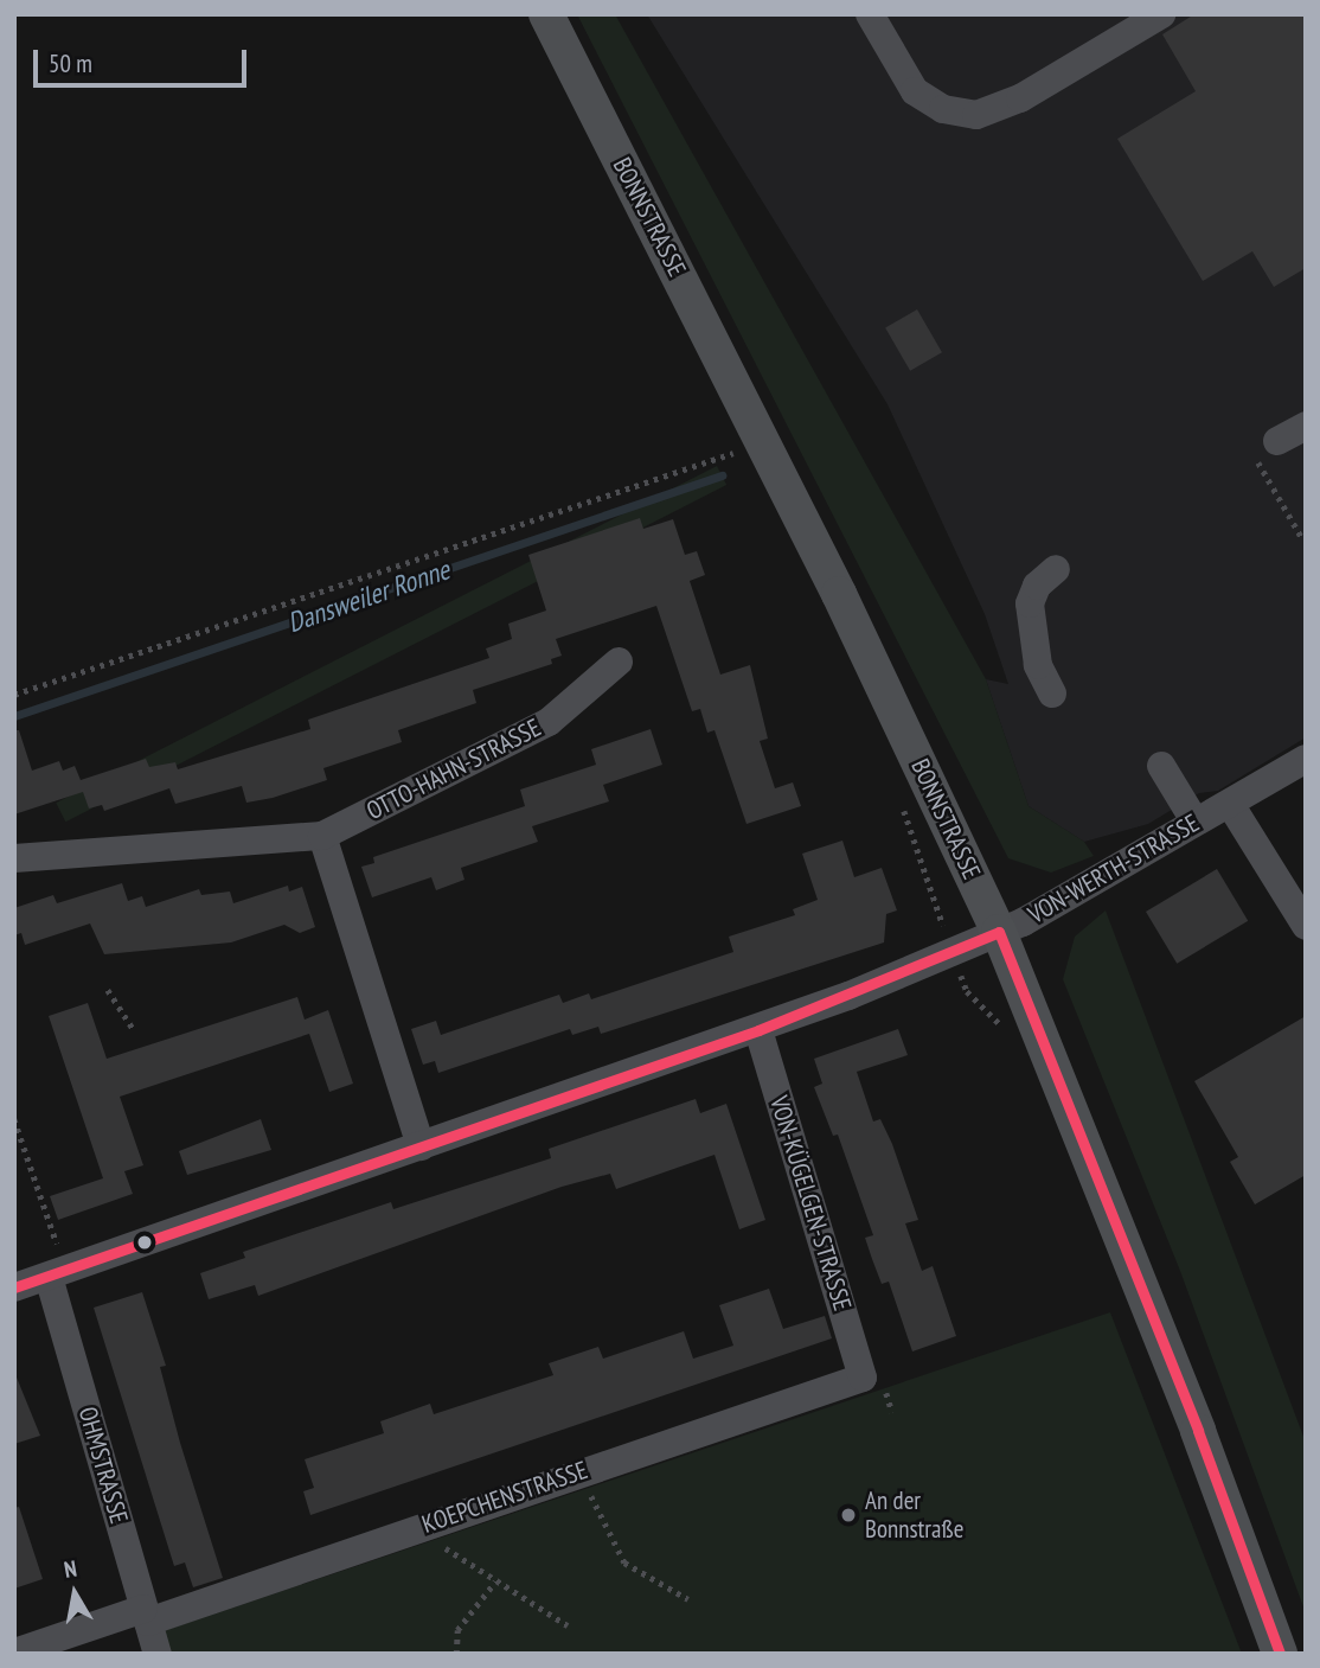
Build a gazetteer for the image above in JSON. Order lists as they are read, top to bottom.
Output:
{
  "streets": {
    "main road": ["BONNSTRASSE"],
    "street": [
      "OTTO-HAHN-STRASSE",
      "VON-WERTH-STRASSE",
      "VON-KÜGELGEN-STRASSE",
      "OHMSTRASSE",
      "KOEPCHENSTRASSE"
    ]
  },
  "crossings": [
    ["BONNSTRASSE", "VON-WERTH-STRASSE"],
    ["VON-WERTH-STRASSE", "VON-KÜGELGEN-STRASSE"],
    ["VON-WERTH-STRASSE", "OHMSTRASSE"],
    ["VON-KÜGELGEN-STRASSE", "KOEPCHENSTRASSE"],
    ["OHMSTRASSE", "KOEPCHENSTRASSE"]
  ],
  "water": ["Dansweiler Ronne"],
  "places": ["An der Bonnstraße"],
  "scale_bar": "50 m",
  "north": "top"
}
